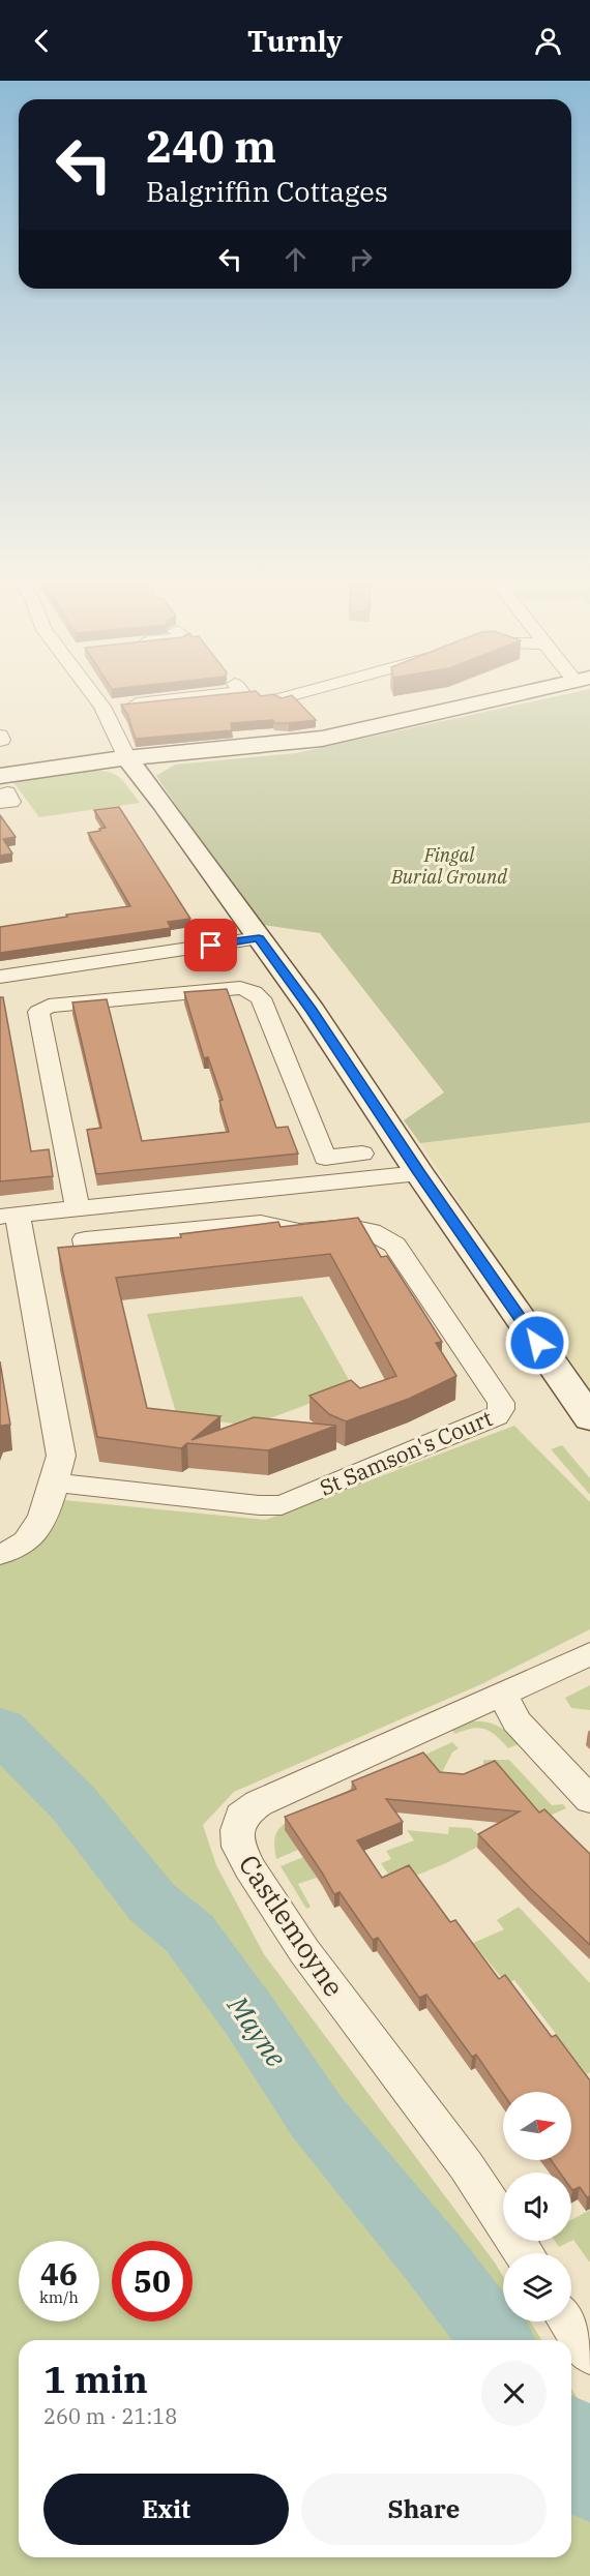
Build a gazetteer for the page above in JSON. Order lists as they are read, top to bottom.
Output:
{
  "streets": {
    "street": ["St Samson's Court", "Castlemoyne"]
  },
  "water": ["Mayne"],
  "parks": ["Fingal Burial Ground"],
  "north": "right",
  "page": {
    "header": "Turnly",
    "turn": ["240 m", "Balgriffin Cottages"],
    "speed": "46 km/h",
    "limit": "50",
    "heading": ["1 min", "260 m · 21:18"],
    "buttons": ["Exit", "Share"]
  }
}
